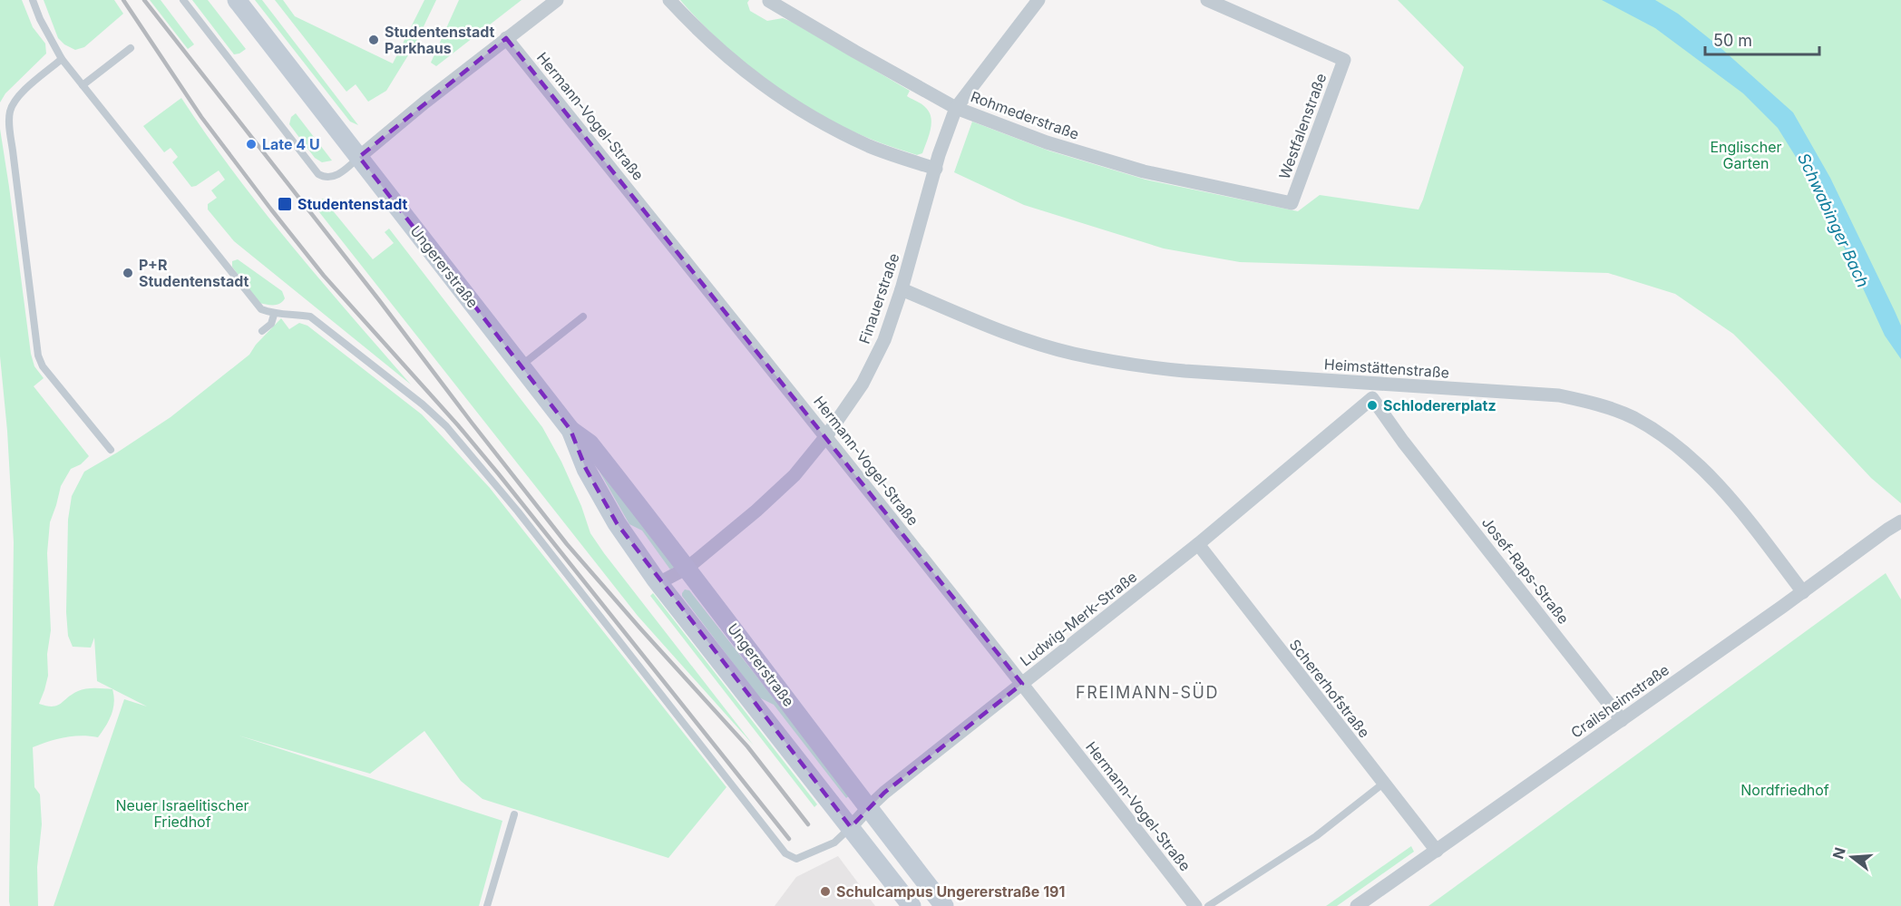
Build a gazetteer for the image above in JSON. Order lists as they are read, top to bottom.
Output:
{
  "streets": {
    "main road": ["Ungererstraße"],
    "street": [
      "Rohmederstraße",
      "Hermann-Vogel-Straße",
      "Westfalenstraße",
      "Finauerstraße",
      "Heimstättenstraße",
      "Josef-Raps-Straße",
      "Ludwig-Merk-Straße",
      "Schererhofstraße",
      "Crailsheimstraße"
    ]
  },
  "crossings": [
    ["Rohmederstraße", "Westfalenstraße"],
    ["Rohmederstraße", "Finauerstraße"],
    ["Hermann-Vogel-Straße", "Finauerstraße"],
    ["Hermann-Vogel-Straße", "Ludwig-Merk-Straße"],
    ["Ungererstraße", "Finauerstraße"],
    ["Ungererstraße", "Ludwig-Merk-Straße"],
    ["Finauerstraße", "Heimstättenstraße"],
    ["Heimstättenstraße", "Crailsheimstraße"],
    ["Josef-Raps-Straße", "Ludwig-Merk-Straße"],
    ["Josef-Raps-Straße", "Crailsheimstraße"],
    ["Ludwig-Merk-Straße", "Schererhofstraße"],
    ["Schererhofstraße", "Crailsheimstraße"]
  ],
  "districts": ["FREIMANN-SÜD"],
  "water": ["Schwabinger Bach"],
  "parks": ["Englischer Garten", "Nordfriedhof", "Neuer Israelitischer Friedhof"],
  "places": {
    "other": [
      "Studentenstadt Parkhaus",
      "Late 4 U",
      "P+R Studentenstadt",
      "Schlodererplatz",
      "Schulcampus Ungererstraße 191"
    ],
    "transit": ["Studentenstadt"]
  },
  "scale_bar": "50 m",
  "north": "left"
}
